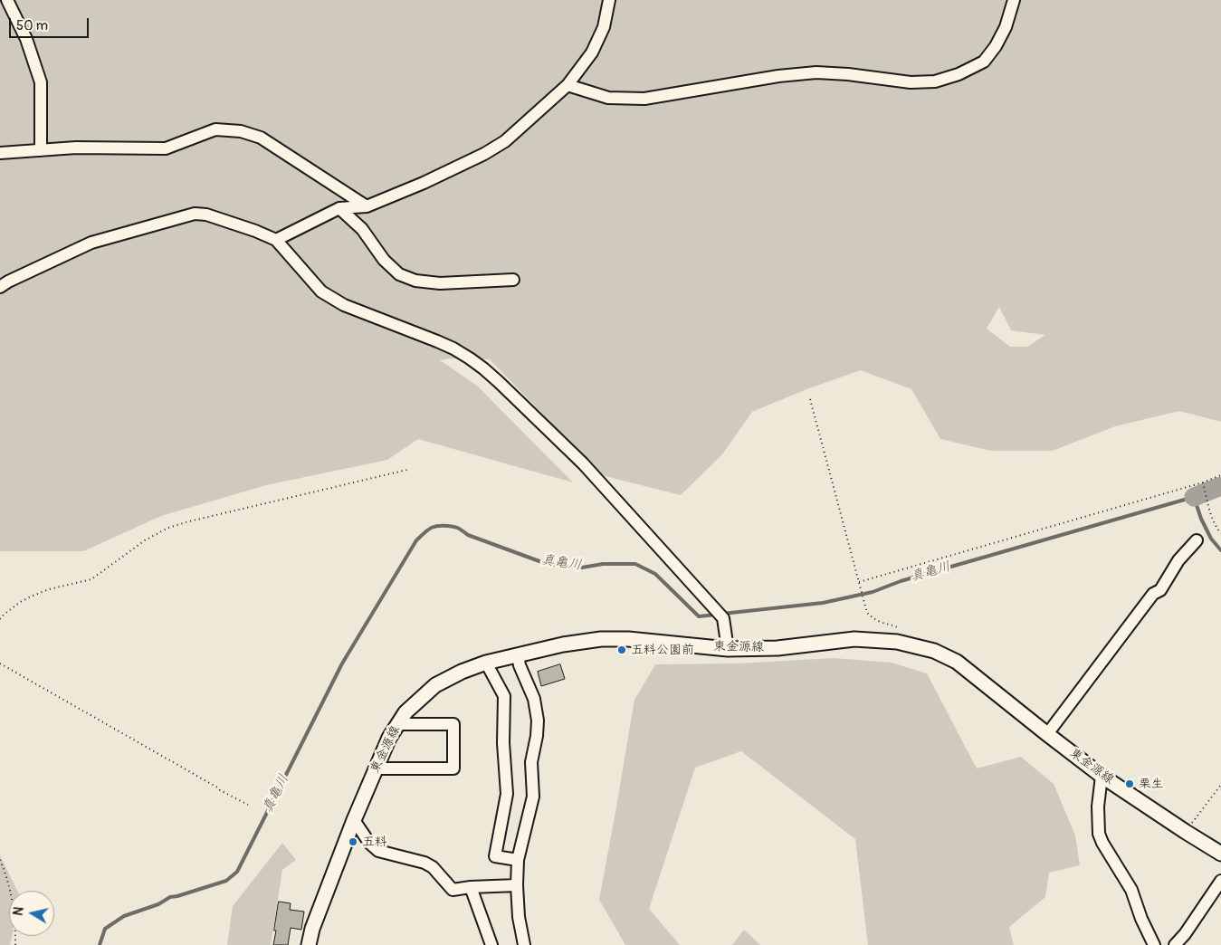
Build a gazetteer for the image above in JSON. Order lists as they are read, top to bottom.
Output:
{
  "streets": {
    "main road": ["東金源線"]
  },
  "water": ["真亀川"],
  "places": ["五料公園前", "栗生", "五料"],
  "scale_bar": "50 m",
  "north": "left"
}
